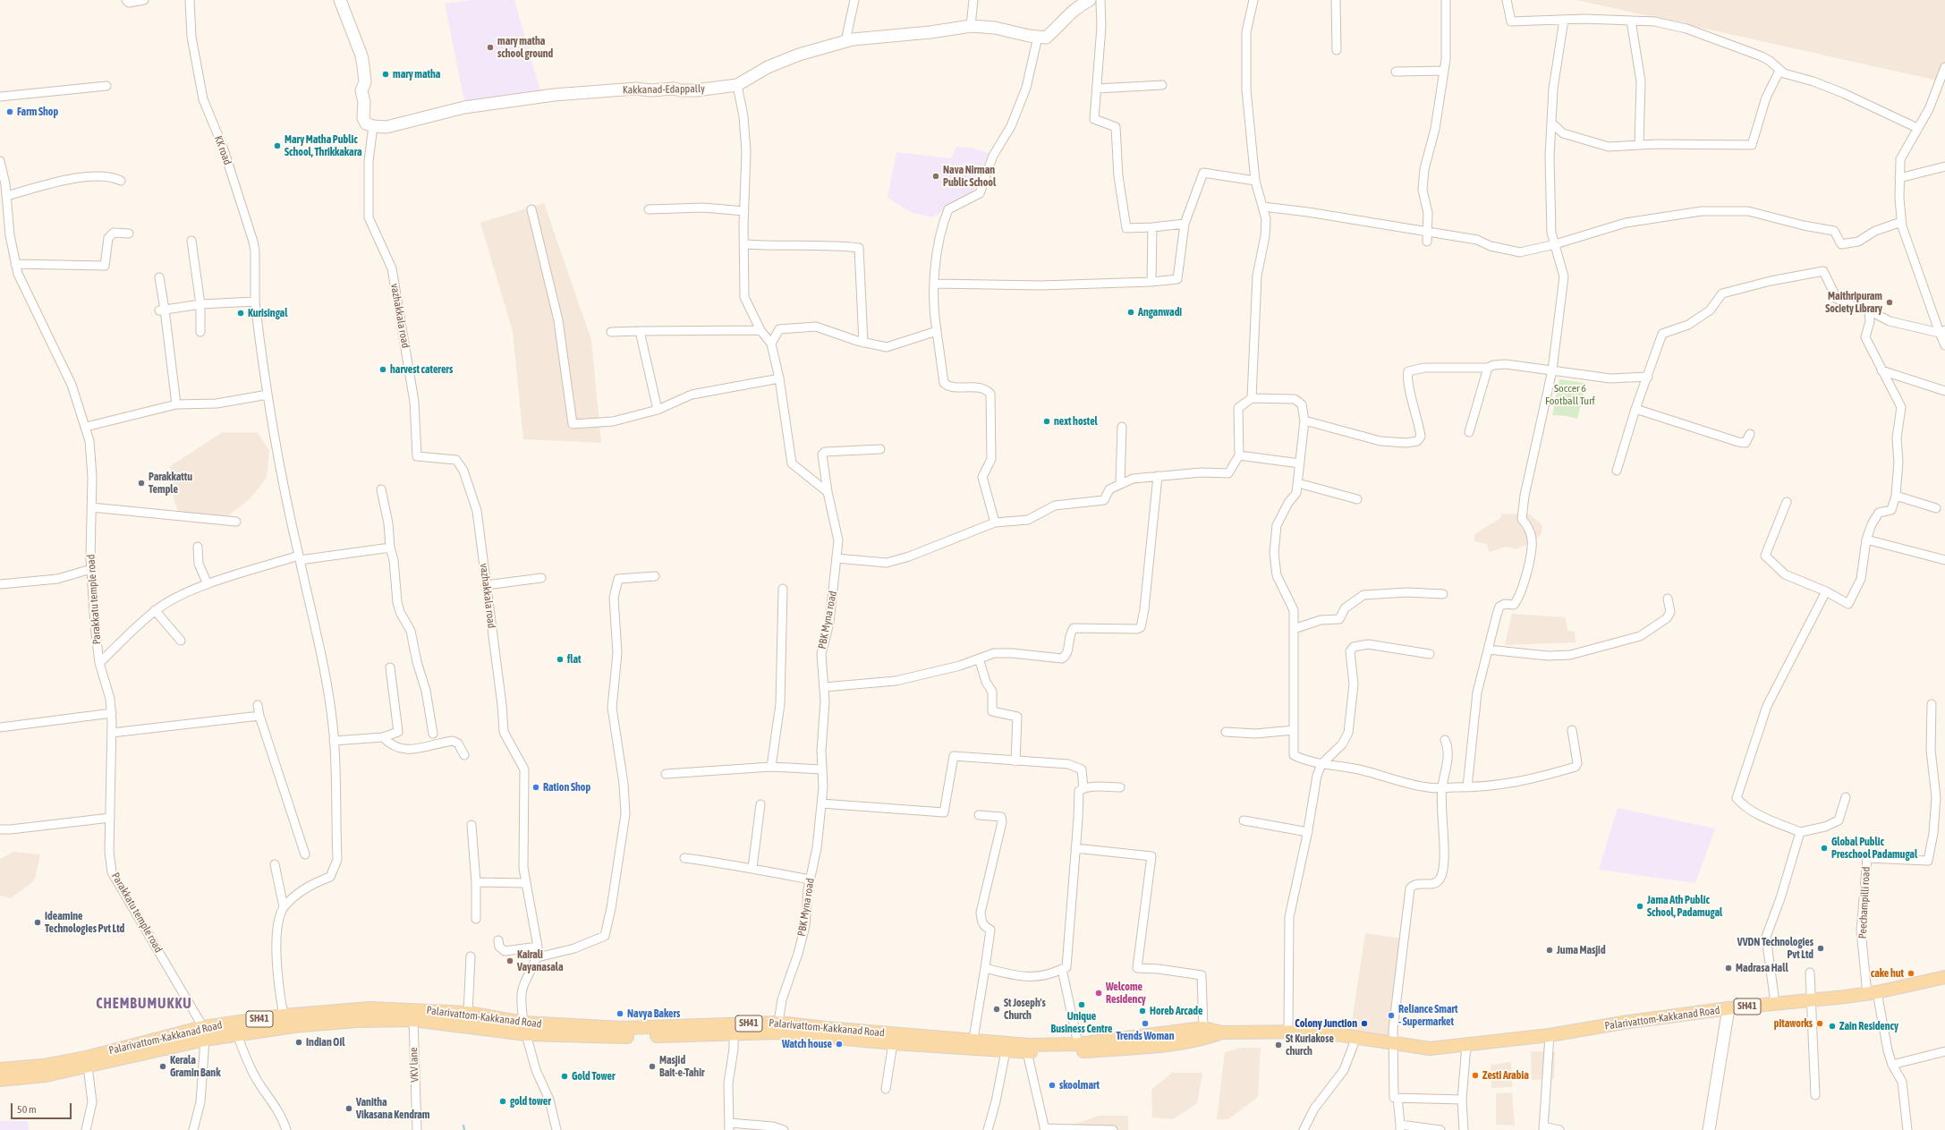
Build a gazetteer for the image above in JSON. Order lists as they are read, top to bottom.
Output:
{
  "streets": {
    "main road": ["SH41", "Palarivattom-Kakkanad Road"],
    "street": [
      "Kakkanad-Edappally",
      "KK road",
      "vazhakkala road",
      "Parakkatu temple road",
      "PBK Myna road",
      "Peechampilli road",
      "VKV lane"
    ]
  },
  "crossings": [
    ["Kakkanad-Edappally", "vazhakkala road"],
    ["Parakkatu temple road", "Palarivattom-Kakkanad Road"],
    ["PBK Myna road", "Palarivattom-Kakkanad Road"],
    ["Peechampilli road", "Palarivattom-Kakkanad Road"]
  ],
  "districts": ["CHEMBUMUKKU"],
  "parks": ["Soccer 6 Football Turf"],
  "places": [
    "mary matha school ground",
    "mary matha",
    "Farm Shop",
    "Mary Matha Public School, Thrikkakara",
    "Nava Nirman Public School",
    "Maithripuram Society Library",
    "Anganwadi",
    "Kurisingal",
    "harvest caterers",
    "next hostel",
    "Parakkattu Temple",
    "flat",
    "Ration Shop",
    "Global Public Preschool Padamugal",
    "Jama Ath Public School, Padamugal",
    "Ideamine Technologies Pvt Ltd",
    "VVDN Technologies Pvt Ltd",
    "Juma Masjid",
    "Kairali Vayanasala",
    "Madrasa Hall",
    "cake hut",
    "Welcome Residency",
    "Unique Business Centre",
    "St Joseph's Church",
    "Horeb Arcade",
    "Navya Bakers",
    "Reliance Smart - Supermarket",
    "Trends Woman",
    "Colony Junction",
    "pitaworks",
    "Zain Residency",
    "Indian Oil",
    "Watch house",
    "St Kuriakose church",
    "Kerala Gramin Bank",
    "Masjid Bait-e-Tahir",
    "Zesti Arabia",
    "Gold Tower",
    "skoolmart",
    "gold tower",
    "Vanitha Vikasana Kendram"
  ],
  "scale_bar": "50 m"
}
